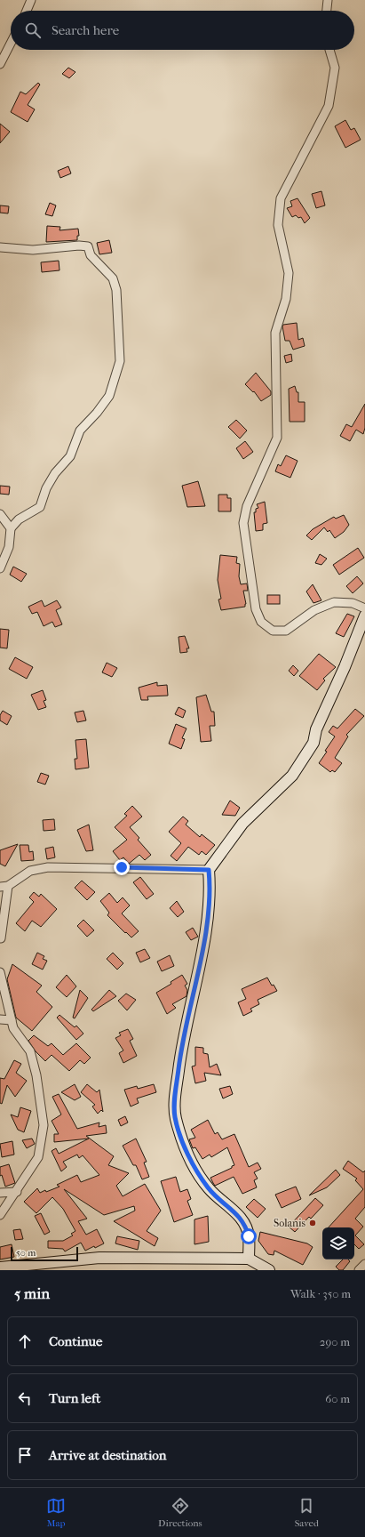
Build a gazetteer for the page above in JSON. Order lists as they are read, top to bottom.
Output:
{
  "places": ["Solanis"],
  "scale_bar": "50 m",
  "page": {
    "search": "Search here",
    "scale": "50 m",
    "heading": ["5 min", "Walk · 350 m"],
    "list": [
      ["Continue", "290 m"],
      ["Turn left", "60 m"],
      "Arrive at destination"
    ],
    "nav": ["Map", "Directions", "Saved"]
  }
}
